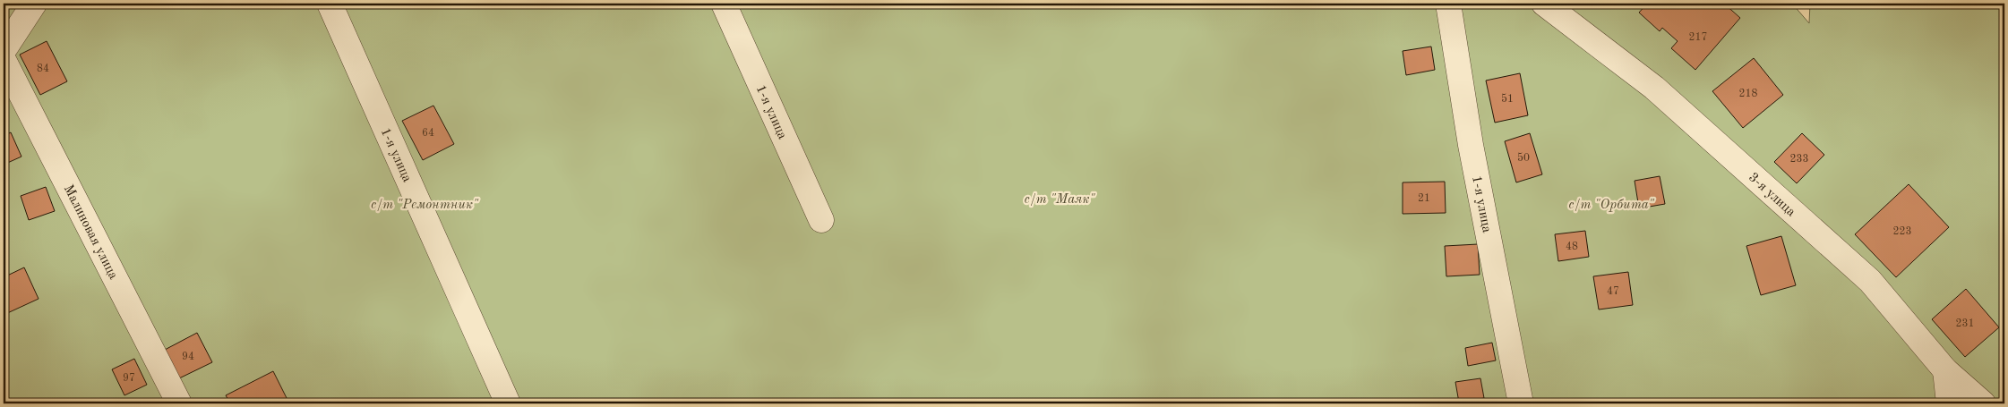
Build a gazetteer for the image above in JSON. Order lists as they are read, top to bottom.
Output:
{
  "streets": {
    "street": ["1-я улица", "3-я улица", "Малиновая улица"]
  },
  "parks": ["с/т \"Маяк\"", "с/т \"Ремонтник\"", "с/т \"Орбита\""],
  "house_numbers": [
    "217",
    "84",
    "218",
    "51",
    "64",
    "50",
    "233",
    "21",
    "223",
    "48",
    "47",
    "231",
    "94",
    "97"
  ]
}
